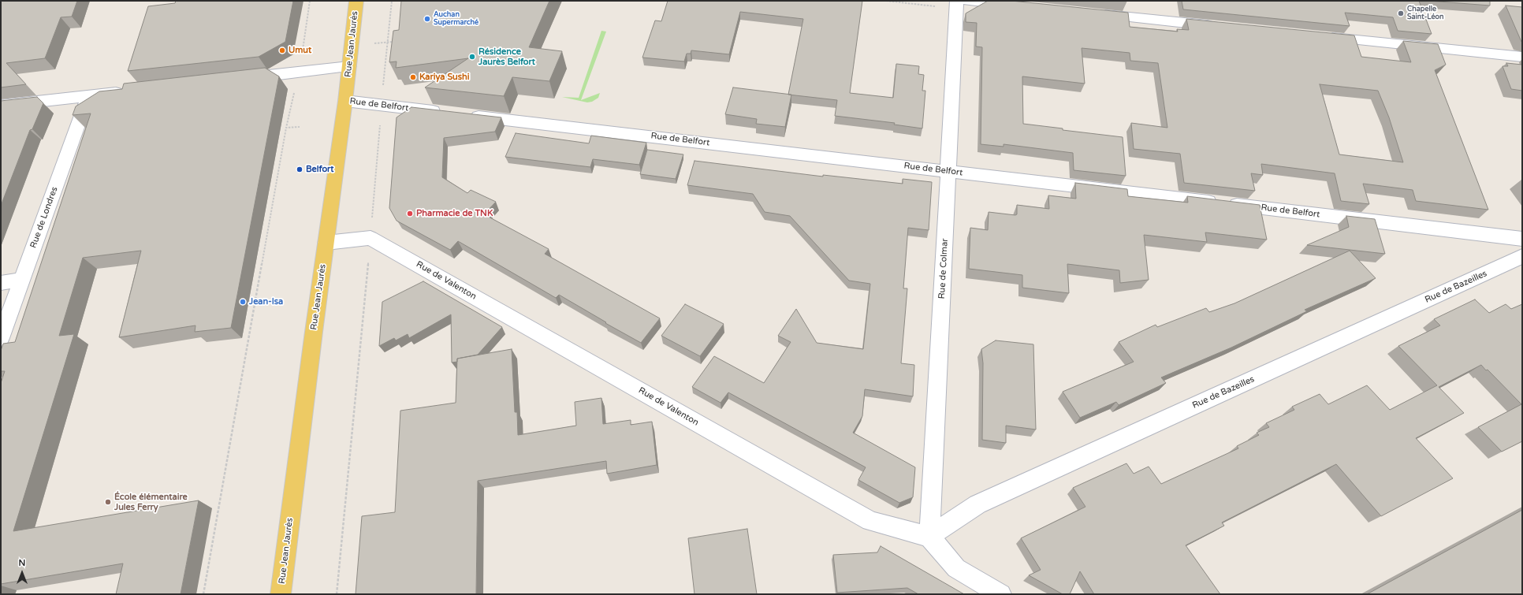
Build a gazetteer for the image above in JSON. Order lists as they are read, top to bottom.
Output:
{
  "streets": {
    "main road": ["Rue Jean Jaurès"],
    "street": [
      "Rue de Belfort",
      "Rue de Londres",
      "Rue de Colmar",
      "Rue de Valenton",
      "Rue de Bazeilles"
    ]
  },
  "crossings": [
    ["Rue Jean Jaurès", "Rue de Belfort"],
    ["Rue Jean Jaurès", "Rue de Valenton"],
    ["Rue de Belfort", "Rue de Colmar"],
    ["Rue de Colmar", "Rue de Valenton"],
    ["Rue de Colmar", "Rue de Bazeilles"],
    ["Rue de Valenton", "Rue de Bazeilles"]
  ],
  "places": [
    "Chapelle Saint-Léon",
    "Auchan Supermarché",
    "Umut",
    "Résidence Jaurès Belfort",
    "Kariya Sushi",
    "Belfort",
    "Pharmacie de TNK",
    "Jean-Isa",
    "École élémentaire Jules Ferry"
  ],
  "north": "top"
}
